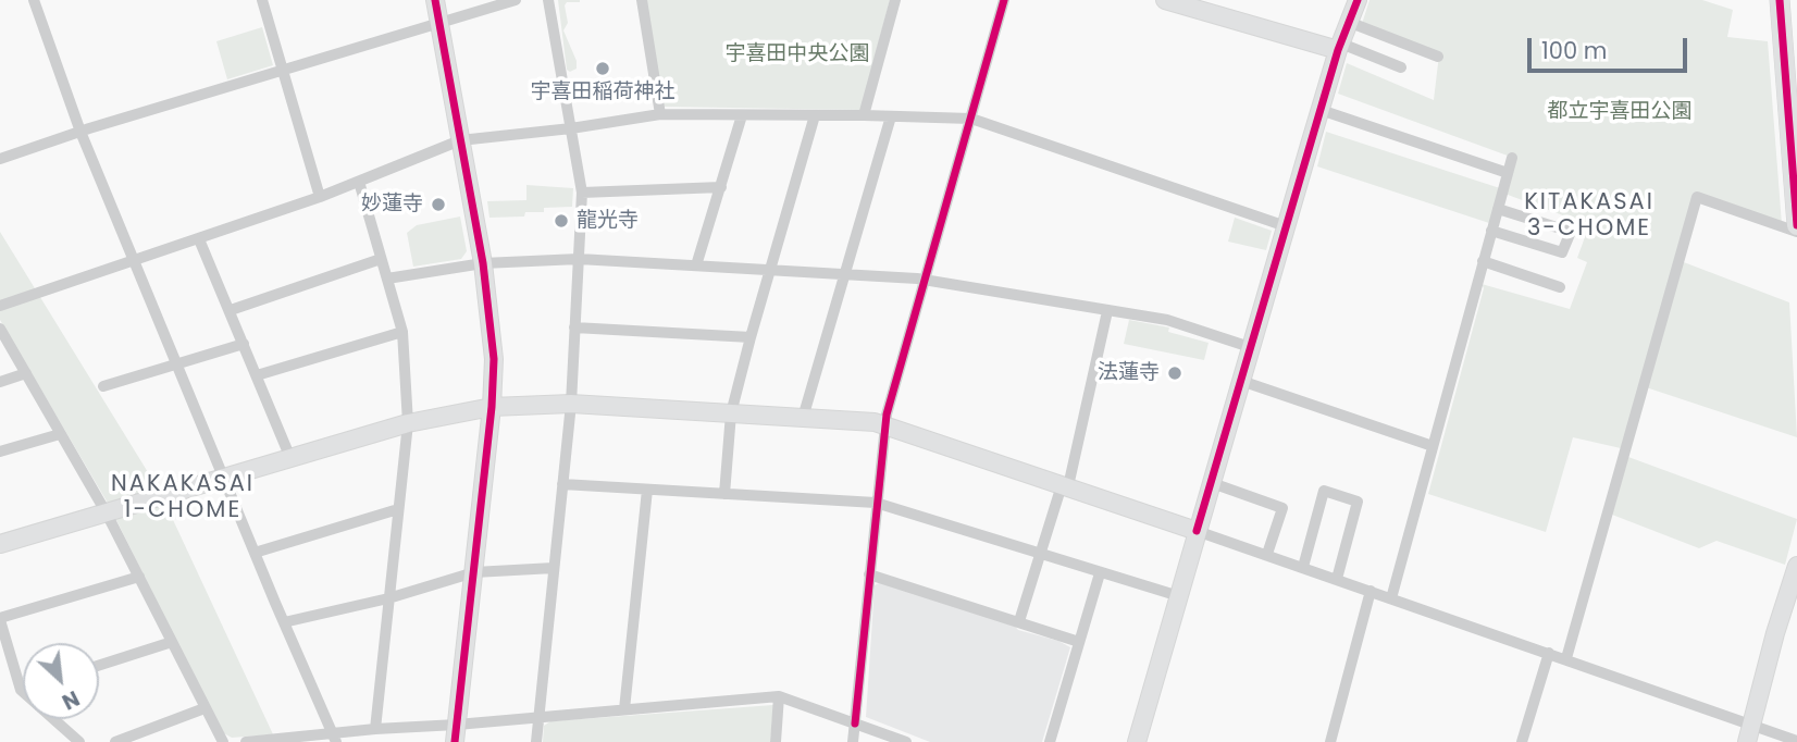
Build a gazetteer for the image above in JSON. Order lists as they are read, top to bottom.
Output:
{
  "districts": ["KITAKASAI 3-CHOME", "NAKAKASAI 1-CHOME"],
  "parks": ["宇喜田中央公園", "都立宇喜田公園"],
  "places": [
    "宇喜田稲荷神社",
    "妙蓮寺",
    "龍光寺",
    "法蓮寺"
  ],
  "scale_bar": "100 m",
  "north": "bottom right"
}
